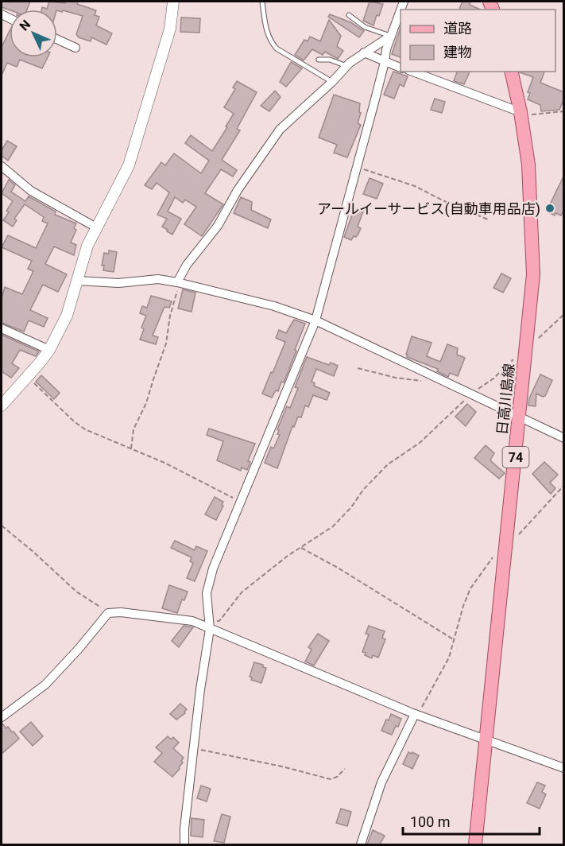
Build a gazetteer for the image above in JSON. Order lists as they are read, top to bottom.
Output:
{
  "streets": {
    "main road": ["日高川島線", "74"]
  },
  "places": ["アールイーサービス(自動車用品店)"],
  "legend": ["道路", "建物"],
  "scale_bar": "100 m",
  "north": "top left"
}
